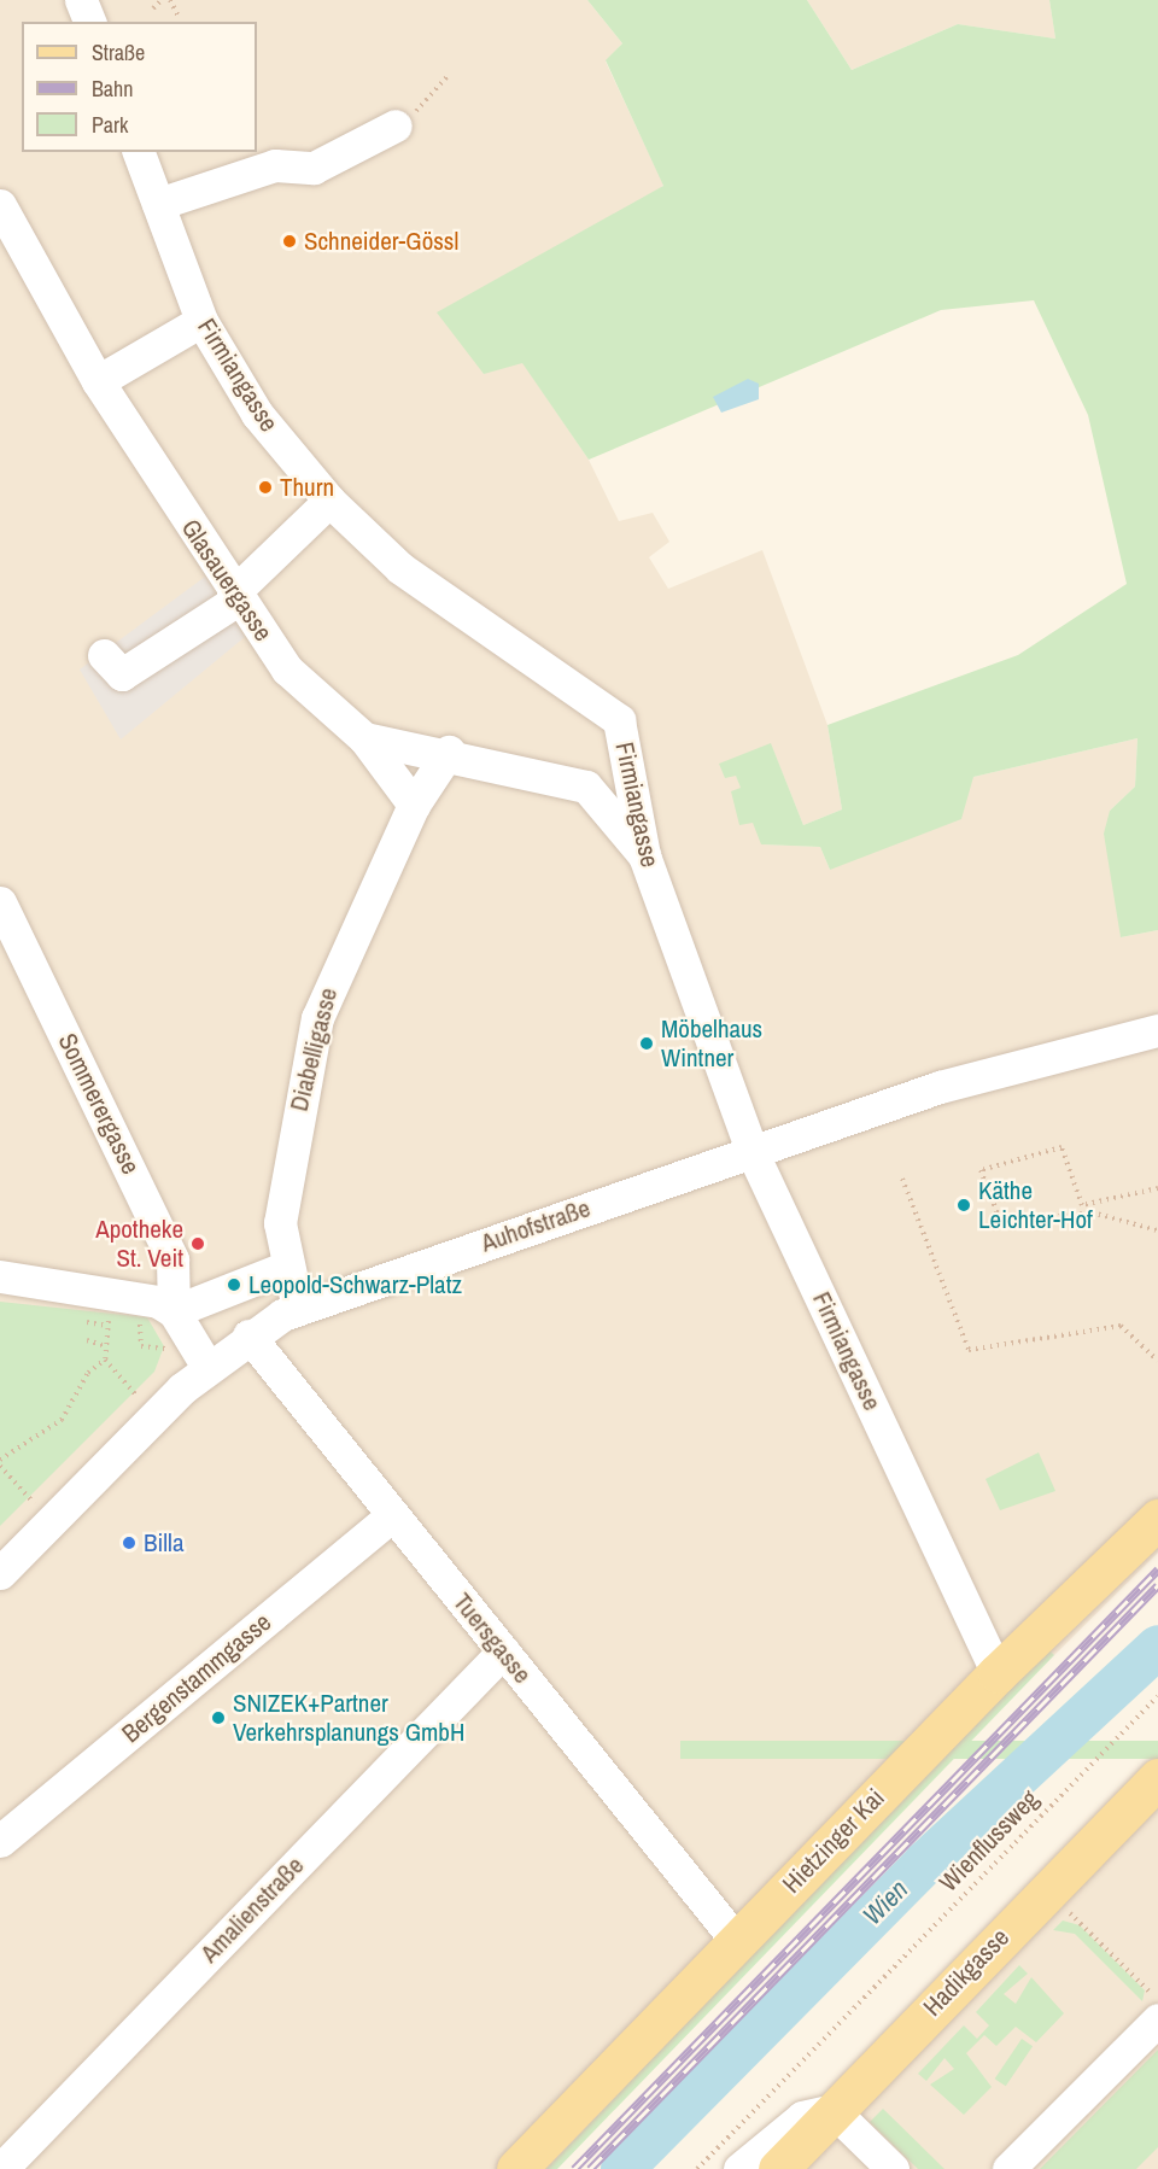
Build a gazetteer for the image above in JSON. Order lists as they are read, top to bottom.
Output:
{
  "streets": {
    "main road": ["Hietzinger Kai", "Hadikgasse"],
    "street": [
      "Firmiangasse",
      "Glasauergasse",
      "Diabelligasse",
      "Sommerergasse",
      "Auhofstraße",
      "Tuersgasse",
      "Bergenstammgasse",
      "Amalienstraße"
    ],
    "path": ["Wienflussweg"]
  },
  "crossings": [
    ["Firmiangasse", "Auhofstraße"],
    ["Firmiangasse", "Hietzinger Kai"],
    ["Diabelligasse", "Auhofstraße"],
    ["Auhofstraße", "Tuersgasse"],
    ["Tuersgasse", "Bergenstammgasse"],
    ["Tuersgasse", "Hietzinger Kai"],
    ["Tuersgasse", "Amalienstraße"]
  ],
  "water": ["Wien"],
  "places": [
    "Schneider-Gössl",
    "Thurn",
    "Möbelhaus Wintner",
    "Käthe Leichter-Hof",
    "Apotheke St. Veit",
    "Leopold-Schwarz-Platz",
    "Billa",
    "SNIZEK+Partner Verkehrsplanungs GmbH"
  ],
  "legend": ["Straße", "Bahn", "Park"]
}
